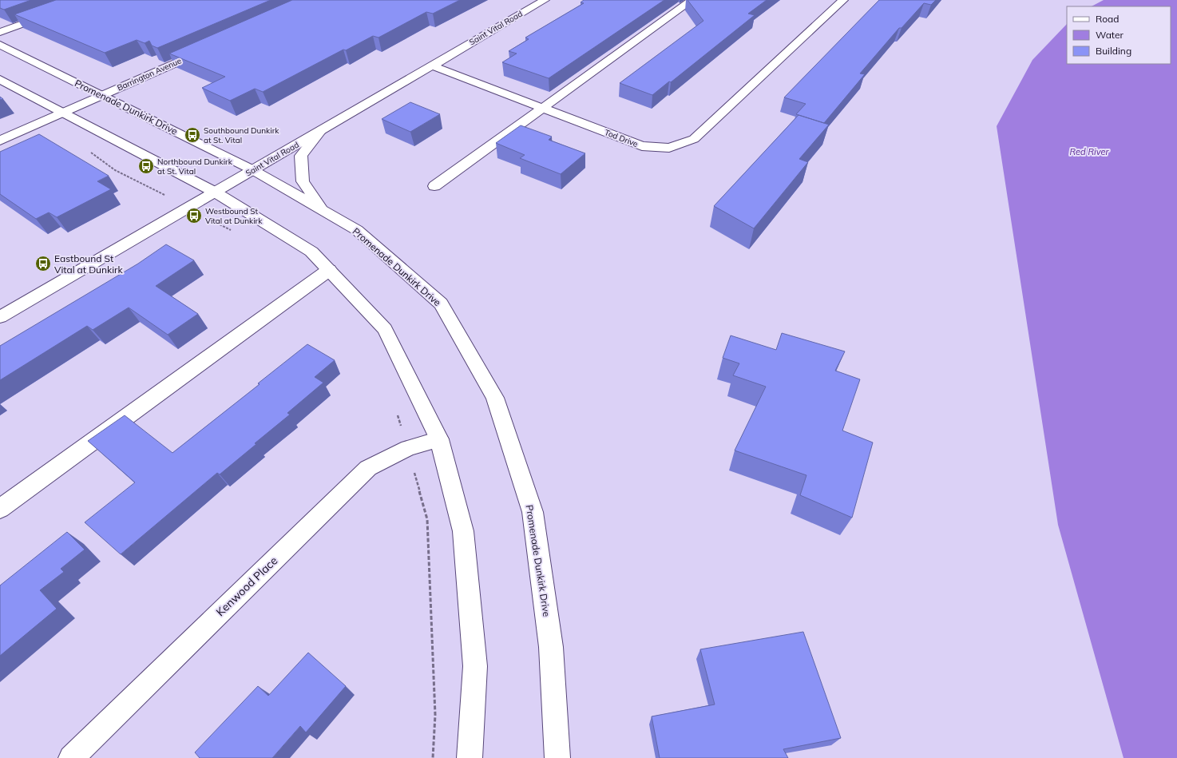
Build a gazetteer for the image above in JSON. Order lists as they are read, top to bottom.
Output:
{
  "streets": {
    "main road": [
      "Saint Vital Road",
      "Barrington Avenue",
      "Promenade Dunkirk Drive",
      "Tod Drive",
      "Kenwood Place"
    ]
  },
  "crossings": [
    ["Saint Vital Road", "Promenade Dunkirk Drive"],
    ["Saint Vital Road", "Tod Drive"],
    ["Barrington Avenue", "Promenade Dunkirk Drive"]
  ],
  "water": ["Red River"],
  "places": {
    "bus stop": [
      "Southbound Dunkirk at St. Vital",
      "Northbound Dunkirk at St. Vital",
      "Westbound St Vital at Dunkirk",
      "Eastbound St Vital at Dunkirk"
    ]
  },
  "legend": ["Road", "Water", "Building"]
}
